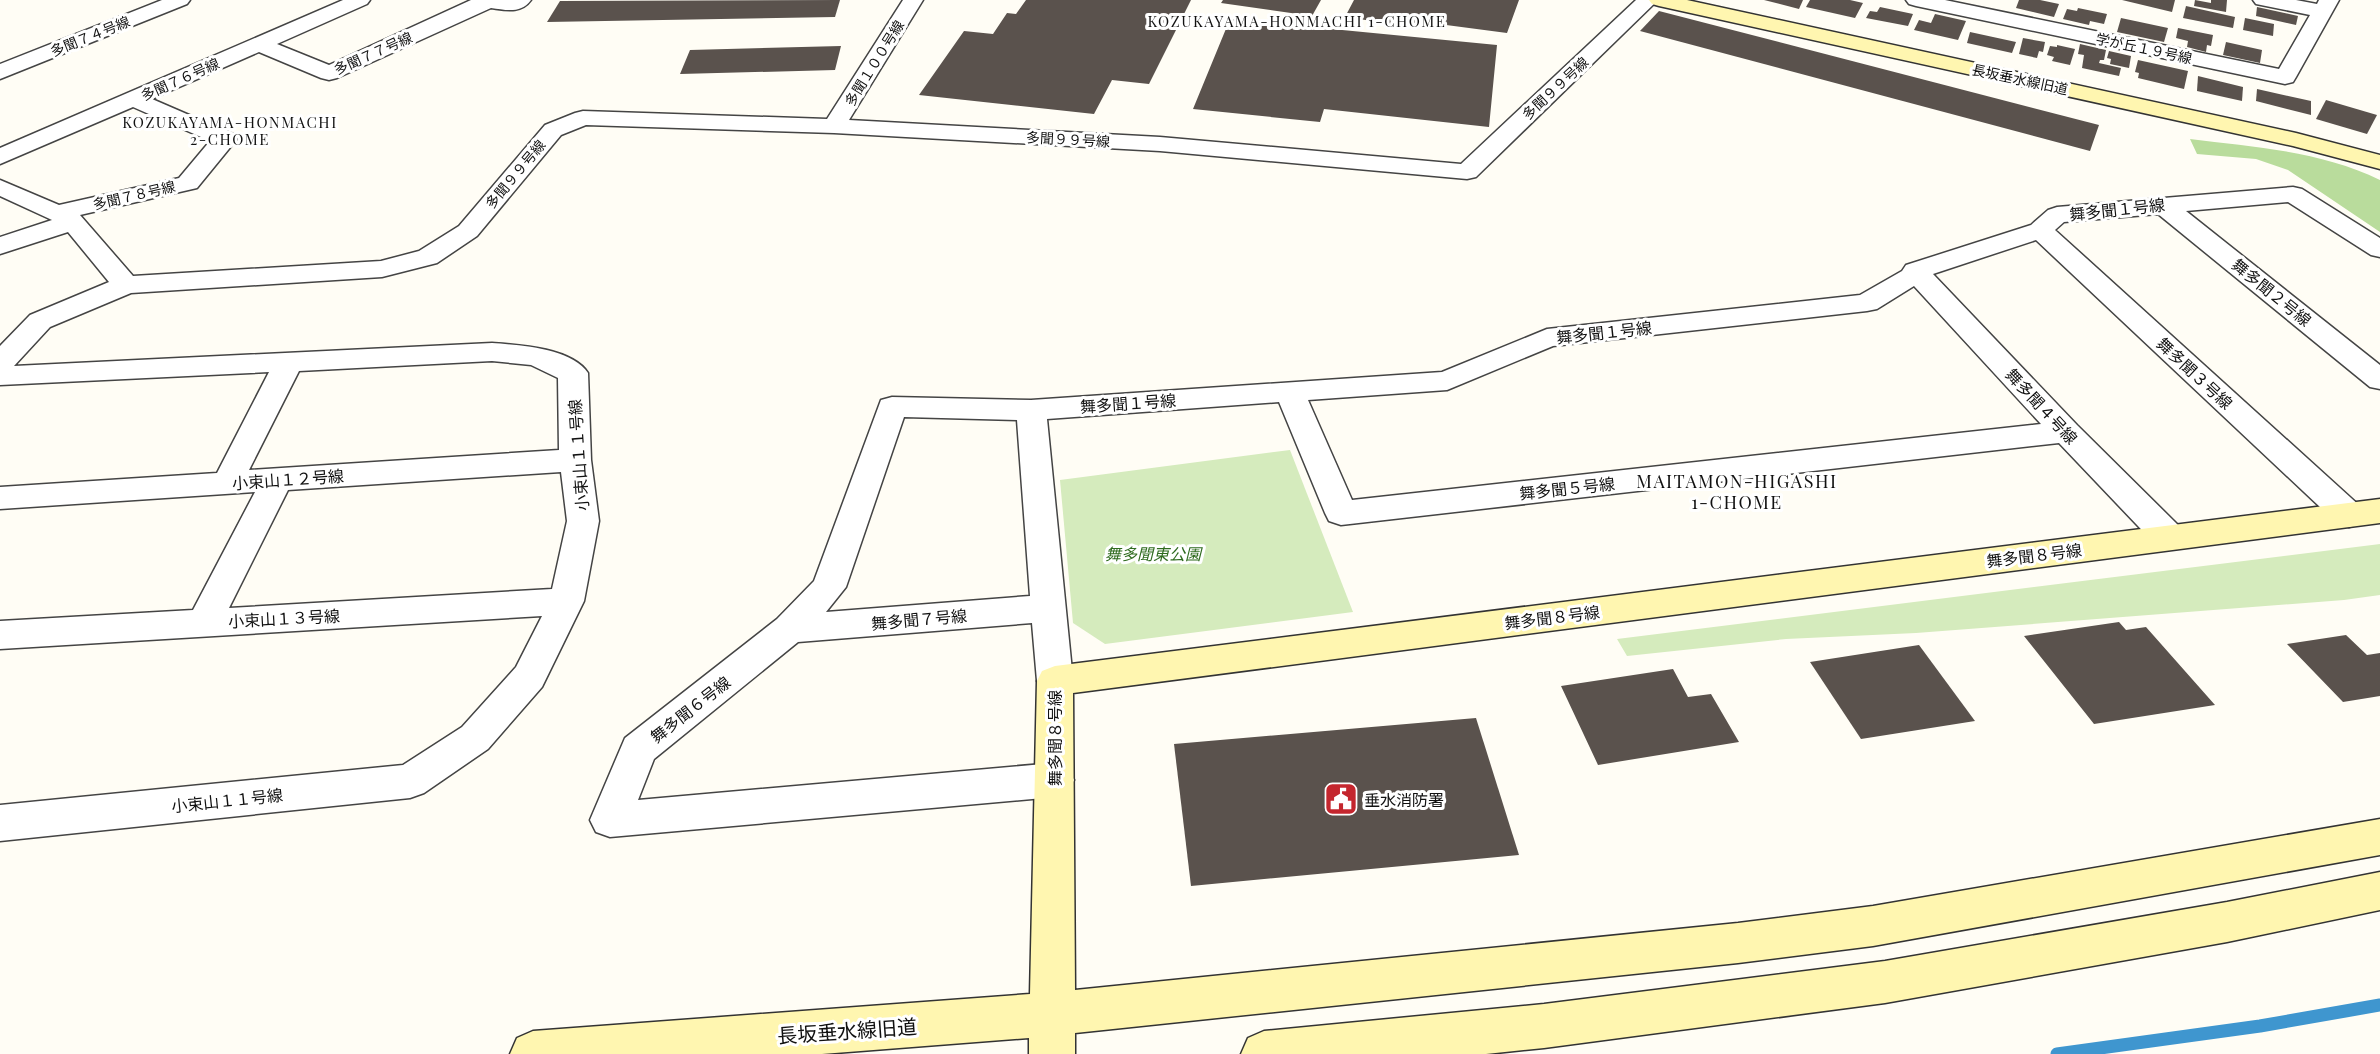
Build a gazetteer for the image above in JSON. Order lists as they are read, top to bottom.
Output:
{
  "streets": {
    "street": [
      "多聞７４号線",
      "学が丘１９号線",
      "多聞７７号線",
      "多聞１００号線",
      "多聞７６号線",
      "長坂垂水線旧道",
      "多聞９９号線",
      "多聞７８号線",
      "舞多聞１号線",
      "舞多聞２号線",
      "舞多聞３号線",
      "舞多聞４号線",
      "小束山１１号線",
      "小束山１２号線",
      "舞多聞５号線",
      "舞多聞８号線",
      "小束山１３号線",
      "舞多聞７号線",
      "舞多聞６号線"
    ]
  },
  "crossings": [
    ["多聞７７号線", "多聞７６号線"],
    ["多聞１００号線", "多聞９９号線"],
    ["多聞７６号線", "多聞７８号線"],
    ["長坂垂水線旧道", "舞多聞８号線"],
    ["舞多聞１号線", "舞多聞２号線"],
    ["舞多聞１号線", "舞多聞３号線"],
    ["舞多聞１号線", "舞多聞４号線"],
    ["舞多聞１号線", "舞多聞５号線"],
    ["舞多聞１号線", "舞多聞６号線"],
    ["舞多聞３号線", "舞多聞８号線"],
    ["舞多聞４号線", "舞多聞５号線"],
    ["舞多聞４号線", "舞多聞８号線"],
    ["小束山１１号線", "小束山１２号線"],
    ["小束山１１号線", "小束山１３号線"],
    ["舞多聞８号線", "舞多聞６号線"],
    ["舞多聞７号線", "舞多聞６号線"]
  ],
  "districts": ["KOZUKAYAMA-HONMACHI 1-CHOME", "KOZUKAYAMA-HONMACHI 2-CHOME", "MAITAMON-HIGASHI 1-CHOME"],
  "parks": ["舞多聞東公園"],
  "places": {
    "public building": ["垂水消防署"]
  }
}
